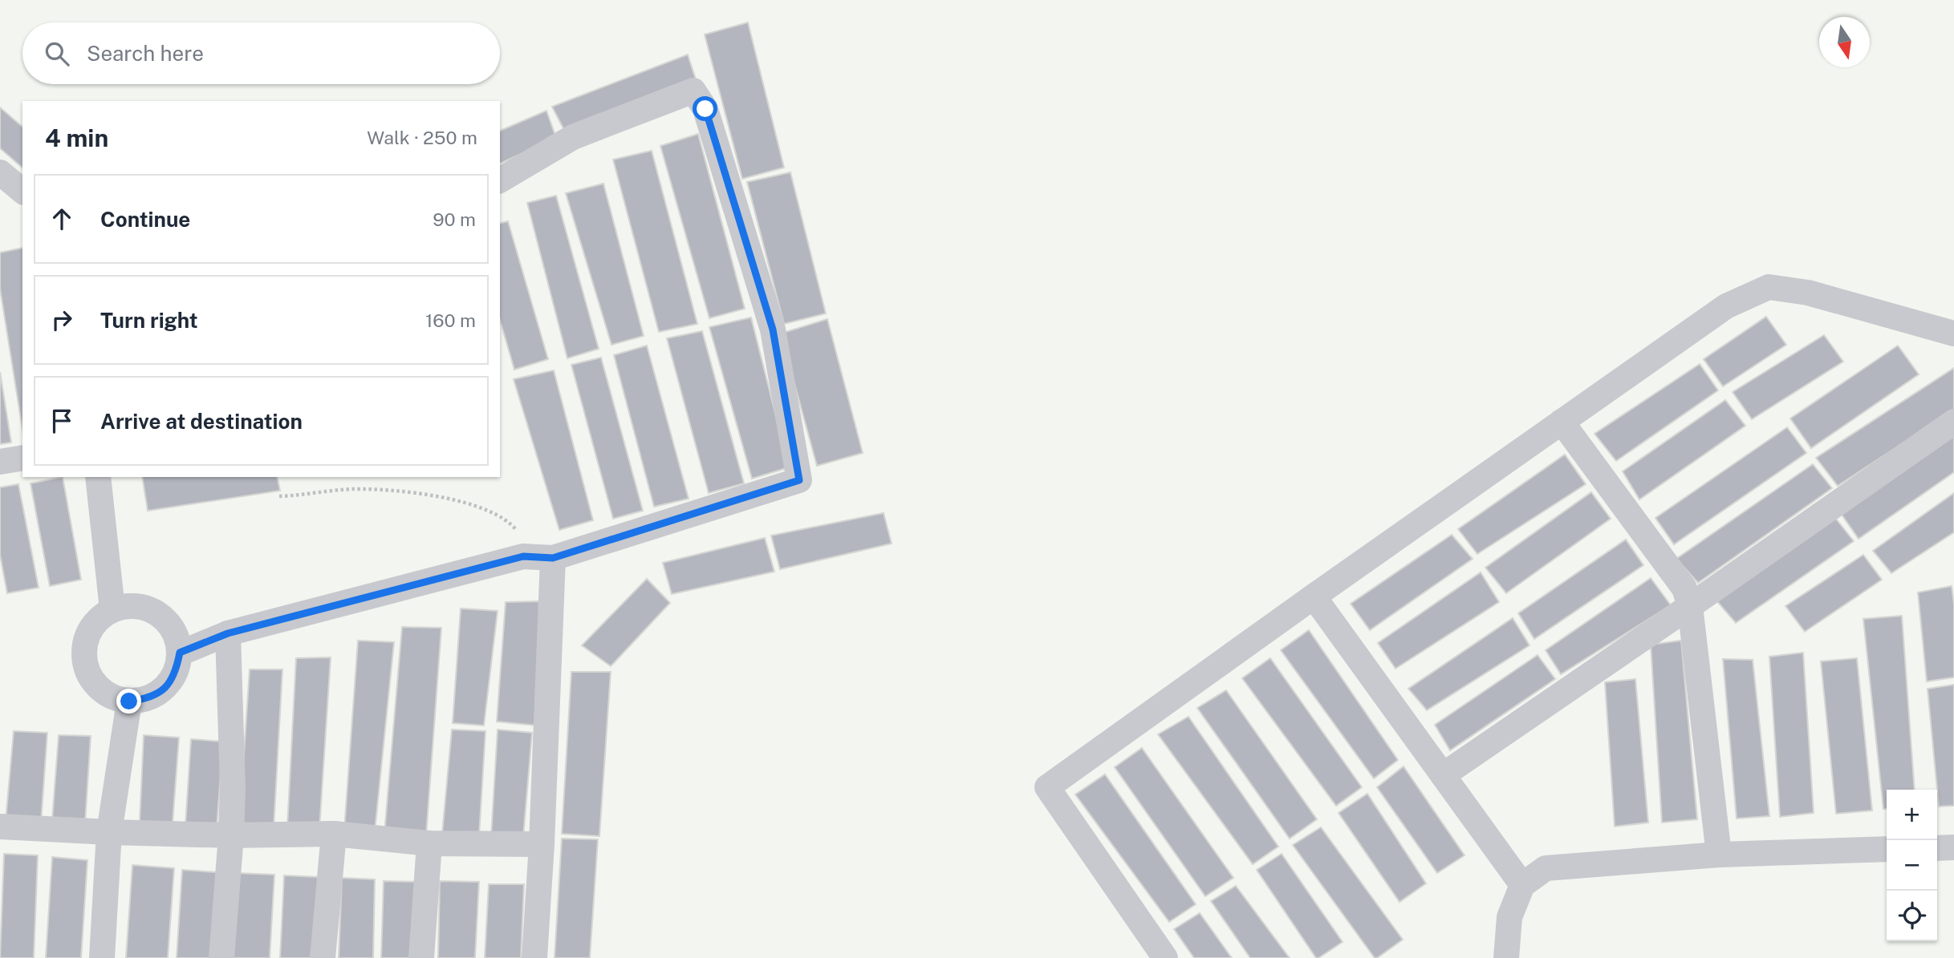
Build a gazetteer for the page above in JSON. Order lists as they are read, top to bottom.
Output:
{
  "north": "bottom",
  "page": {
    "search": "Search here",
    "heading": ["4 min", "Walk · 250 m"],
    "list": [
      ["Continue", "90 m"],
      ["Turn right", "160 m"],
      "Arrive at destination"
    ],
    "map_buttons": ["+", "−"]
  }
}
